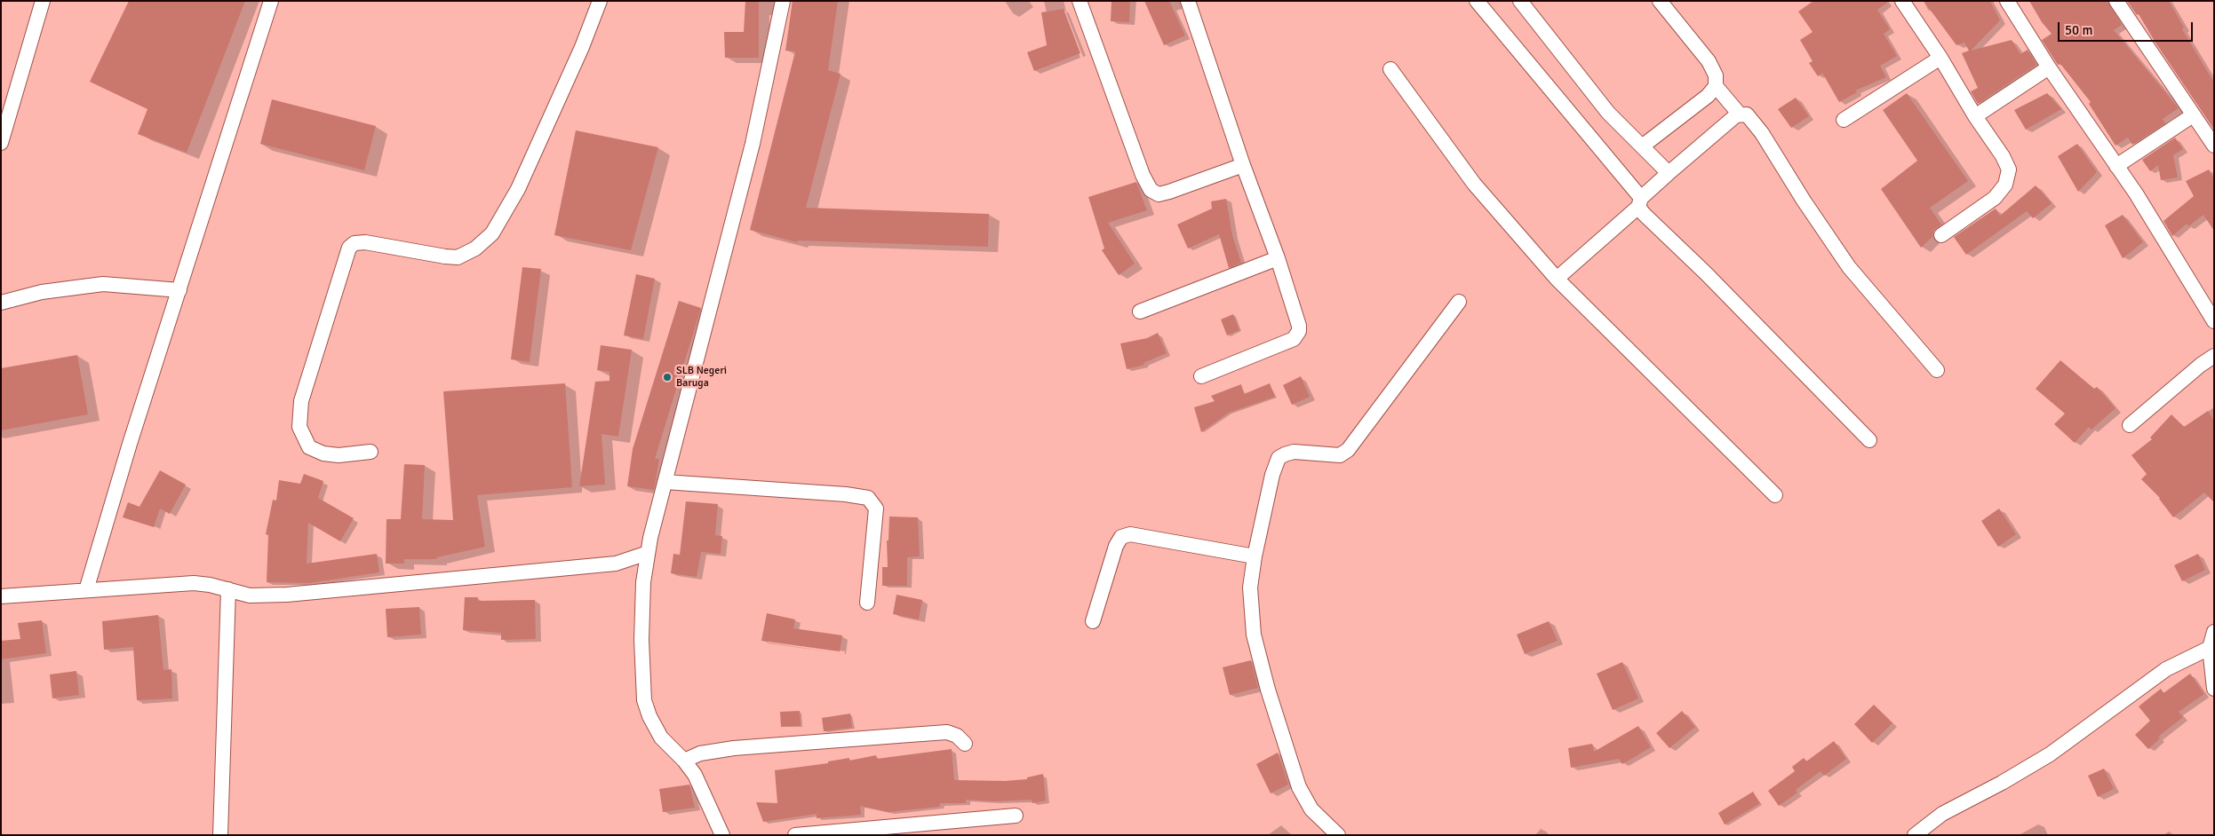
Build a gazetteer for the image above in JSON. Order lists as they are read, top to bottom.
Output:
{
  "places": ["SLB Negeri Baruga"],
  "scale_bar": "50 m"
}
